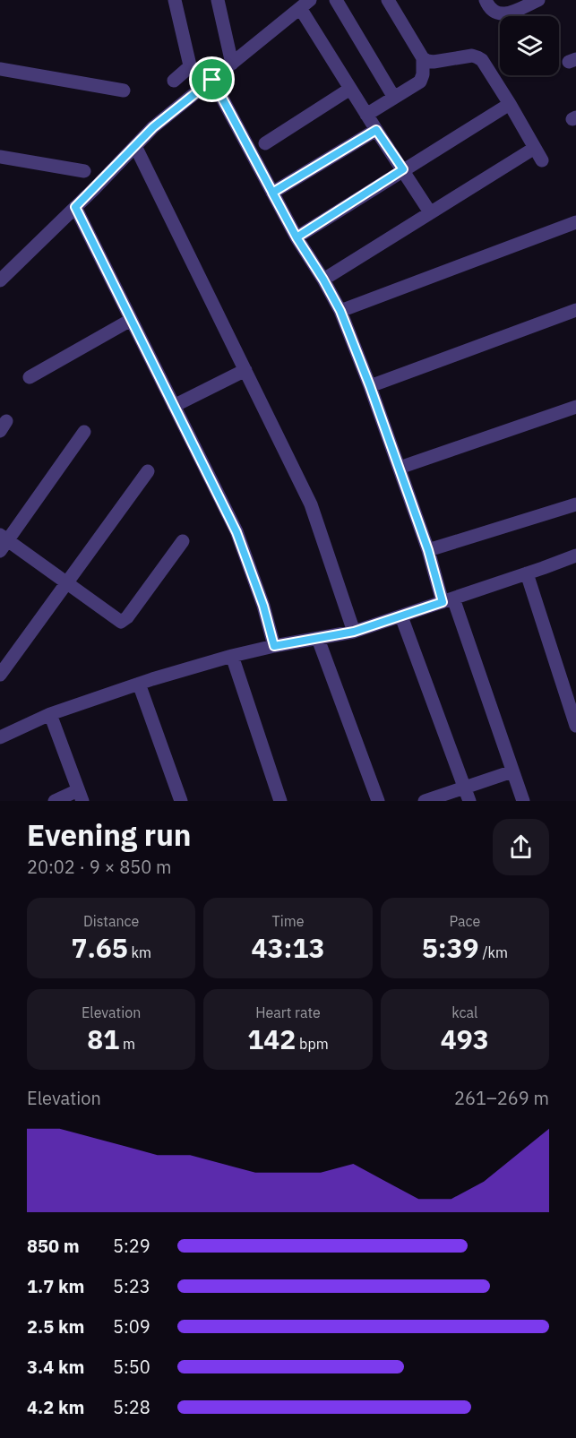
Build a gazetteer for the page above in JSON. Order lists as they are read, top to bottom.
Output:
{
  "page": {
    "heading": ["Evening run", "20:02 · 9 × 850 m"],
    "stats": [
      ["Distance", "7.65 km"],
      ["Time", "43:13"],
      ["Pace", "5:39 /km"],
      ["Elevation", "81 m"],
      ["Heart rate", "142 bpm"],
      ["kcal", "493"]
    ],
    "chart": ["Elevation", "261–269 m"],
    "list": [
      {
        "name": "850 m",
        "note": "5:29"
      },
      {
        "name": "1.7 km",
        "note": "5:23"
      },
      {
        "name": "2.5 km",
        "note": "5:09"
      },
      {
        "name": "3.4 km",
        "note": "5:50"
      },
      {
        "name": "4.2 km",
        "note": "5:28"
      }
    ]
  }
}
